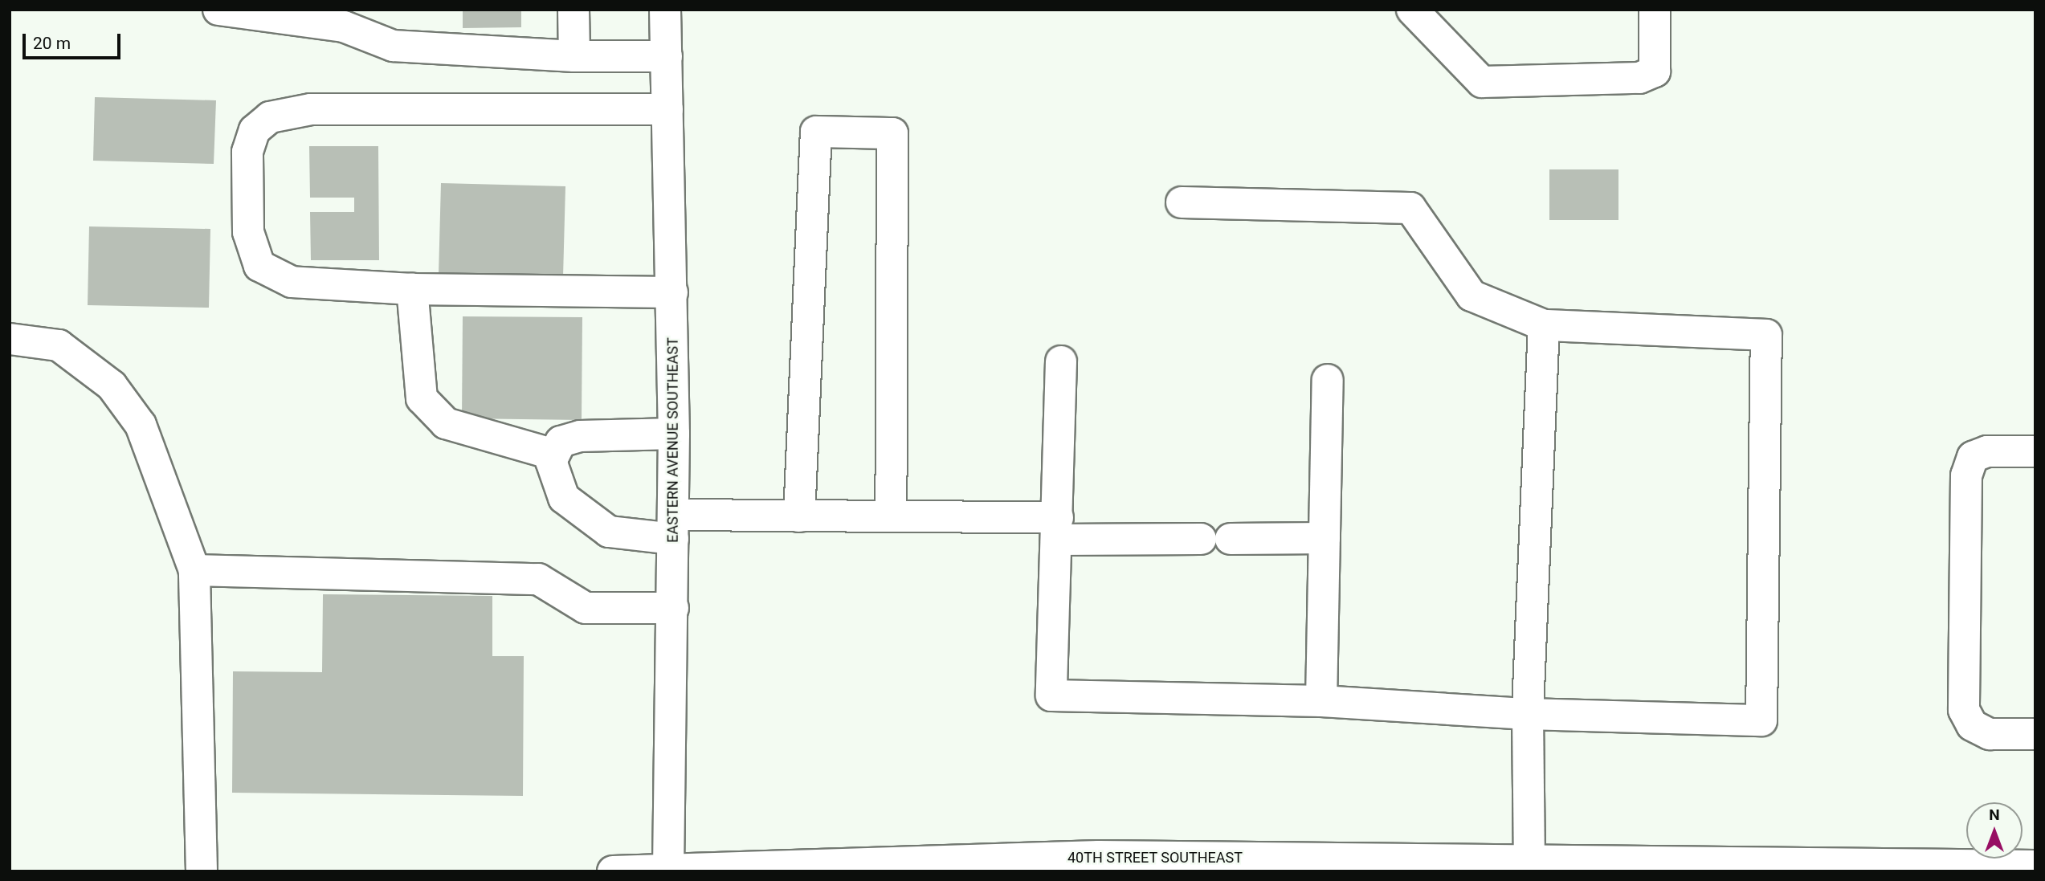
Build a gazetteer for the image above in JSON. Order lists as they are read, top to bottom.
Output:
{
  "streets": {
    "street": ["EASTERN AVENUE SOUTHEAST", "40TH STREET SOUTHEAST"]
  },
  "crossings": [
    ["EASTERN AVENUE SOUTHEAST", "40TH STREET SOUTHEAST"]
  ],
  "scale_bar": "20 m",
  "north": "top"
}
